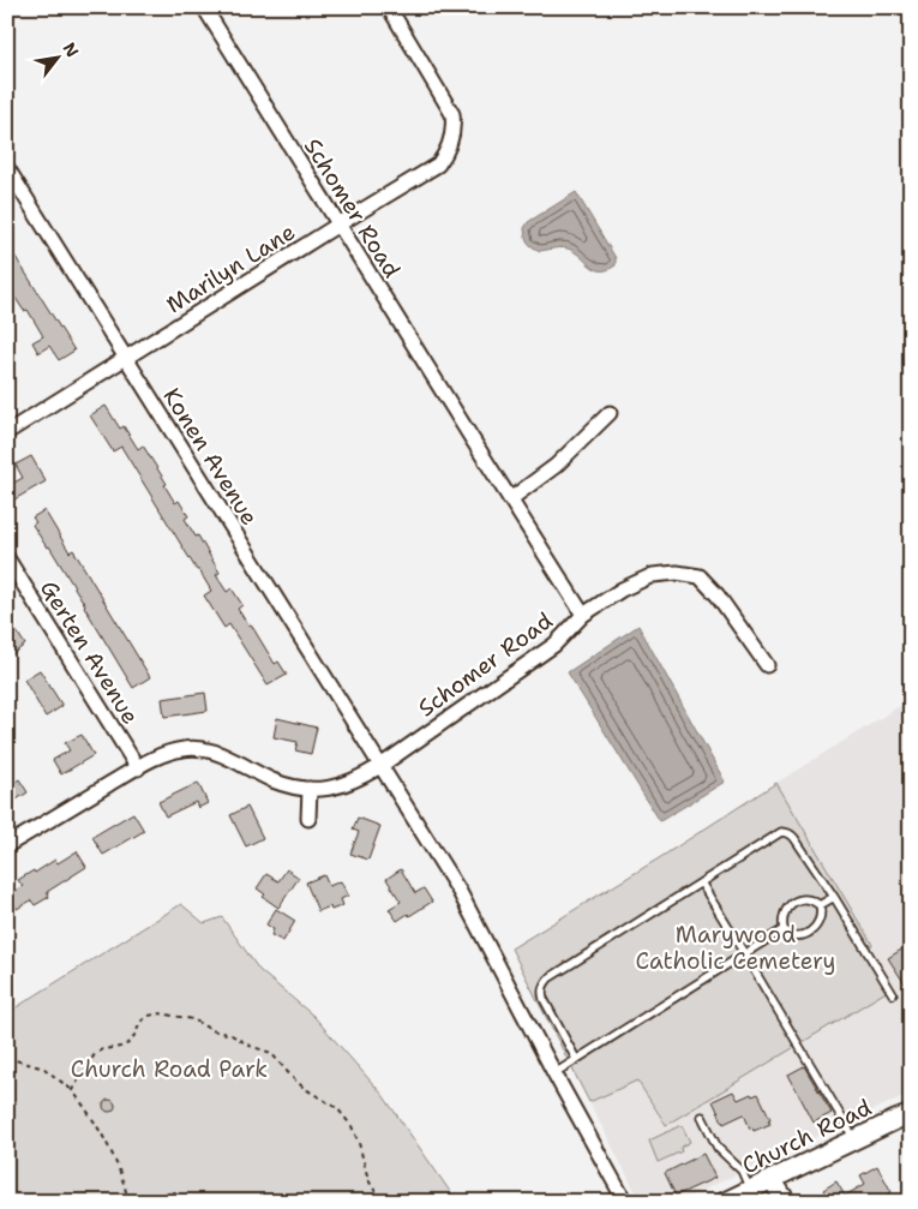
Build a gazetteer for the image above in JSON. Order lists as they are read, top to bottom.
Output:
{
  "streets": {
    "street": [
      "Schomer Road",
      "Marilyn Lane",
      "Konen Avenue",
      "Gerten Avenue",
      "Church Road"
    ]
  },
  "crossings": [
    ["Schomer Road", "Marilyn Lane"],
    ["Schomer Road", "Konen Avenue"],
    ["Schomer Road", "Gerten Avenue"],
    ["Marilyn Lane", "Konen Avenue"]
  ],
  "parks": ["Marywood Catholic Cemetery", "Church Road Park"],
  "north": "top right"
}
